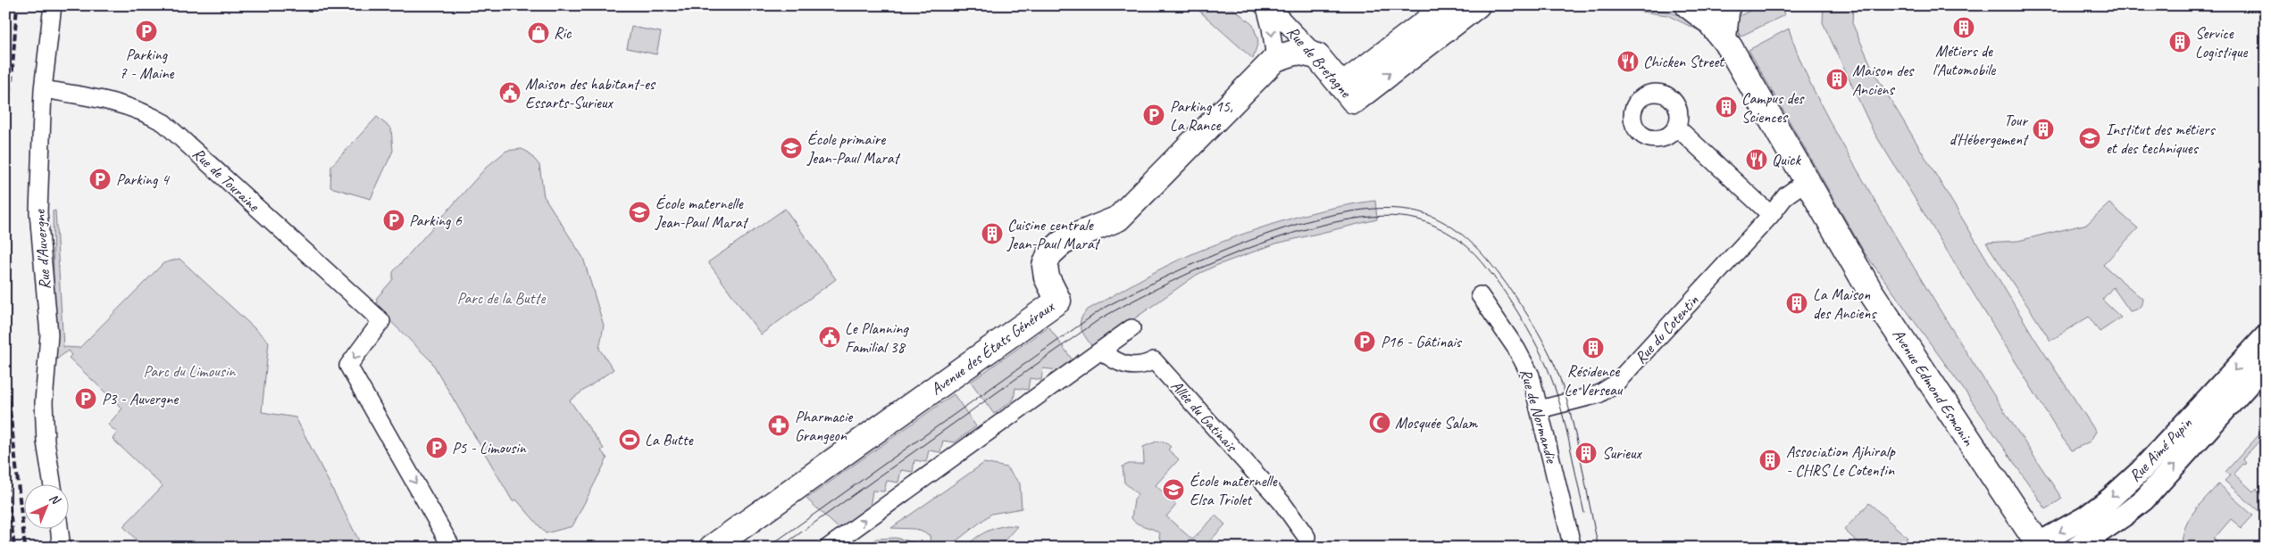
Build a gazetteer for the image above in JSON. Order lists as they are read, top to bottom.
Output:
{
  "streets": {
    "main road": ["Rue de Bretagne", "Avenue des États Généraux", "Avenue Edmond Esmonin"],
    "street": [
      "Rue de Touraine",
      "Rue d'Auvergne",
      "Rue du Cotentin",
      "Allée du Gatinais",
      "Rue de Normandie",
      "Rue Aimé Pupin"
    ]
  },
  "crossings": [
    ["Rue de Bretagne", "Avenue des États Généraux"],
    ["Rue de Touraine", "Rue d'Auvergne"],
    ["Rue du Cotentin", "Avenue Edmond Esmonin"],
    ["Rue du Cotentin", "Rue de Normandie"],
    ["Avenue Edmond Esmonin", "Rue Aimé Pupin"]
  ],
  "one_way": ["Rue de Touraine"],
  "parks": ["Parc de la Butte", "Parc du Limousin"],
  "places": {
    "building": [
      "Métiers de l'Automobile",
      "Service Logistique",
      "Maison des Anciens",
      "Campus des Sciences",
      "Tour d'Hébergement",
      "Cuisine centrale Jean-Paul Marat",
      "La Maison des Anciens",
      "Résidence Le Verseau",
      "Surieux",
      "Association Ajhiralp - CHRS Le Cotentin"
    ],
    "parking": [
      "Parking 7 - Maine",
      "Parking 15, La Rance",
      "Parking 4",
      "Parking 6",
      "P16 - Gâtinais",
      "P3 - Auvergne",
      "P5 - Limousin"
    ],
    "shop": ["Ric"],
    "restaurant": ["Chicken Street", "Quick"],
    "public building": ["Maison des habitant-es Essarts-Surieux", "Le Planning Familial 38"],
    "school or university": [
      "Institut des métiers et des techniques",
      "École primaire Jean-Paul Marat",
      "École maternelle Jean-Paul Marat",
      "École maternelle Elsa Triolet"
    ],
    "mosque": ["Mosquée Salam"],
    "pharmacy": ["Pharmacie Grangeon"],
    "sports": ["La Butte"]
  },
  "north": "top right"
}
